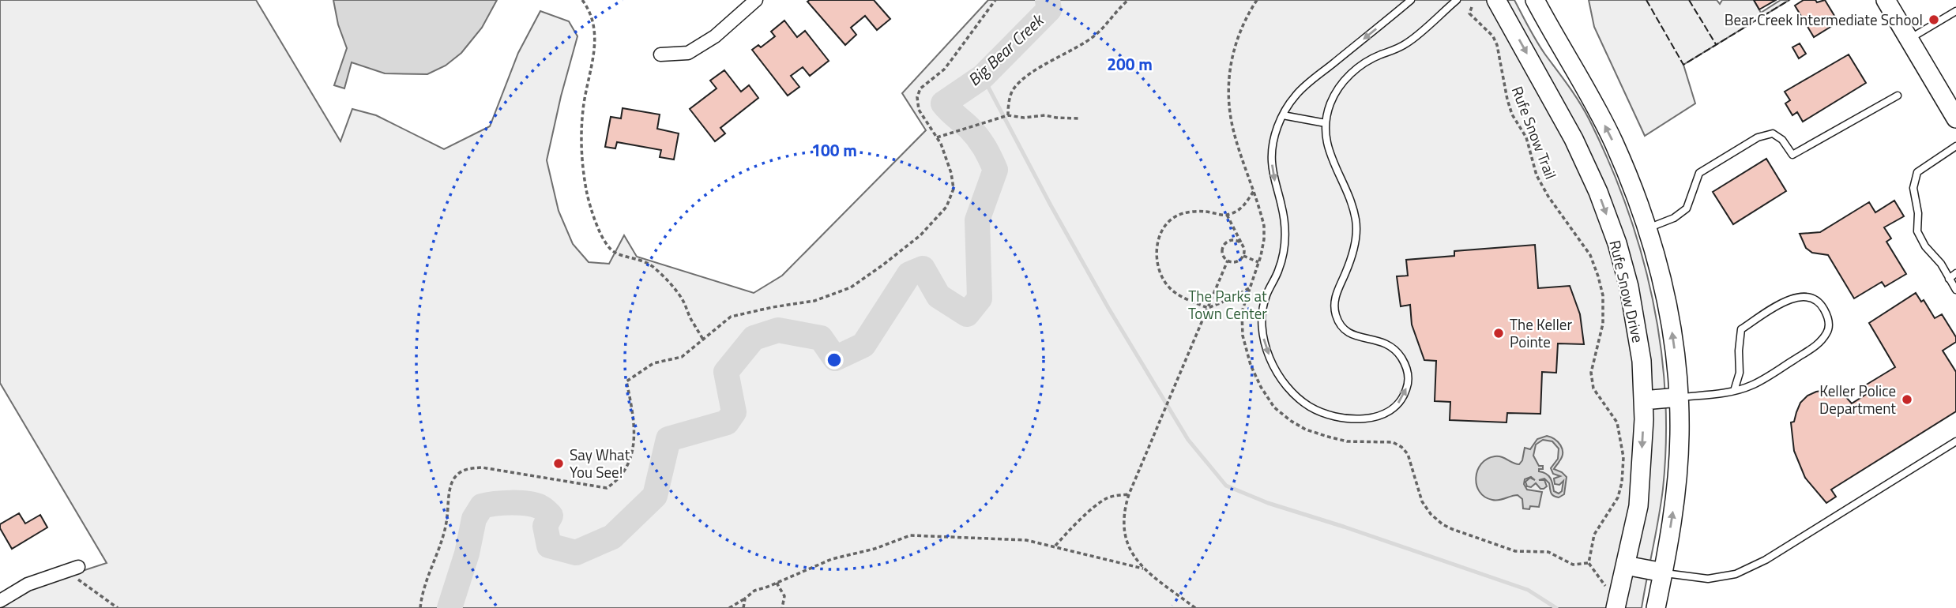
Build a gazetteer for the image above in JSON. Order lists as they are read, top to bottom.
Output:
{
  "streets": {
    "main road": ["Rufe Snow Drive"],
    "path": ["Rufe Snow Trail"]
  },
  "water": ["Big Bear Creek"],
  "parks": ["The Parks at Town Center"],
  "places": [
    "Bear Creek Intermediate School",
    "The Keller Pointe",
    "Keller Police Department",
    "Say What You See!"
  ],
  "rings": ["200 m", "100 m"]
}
